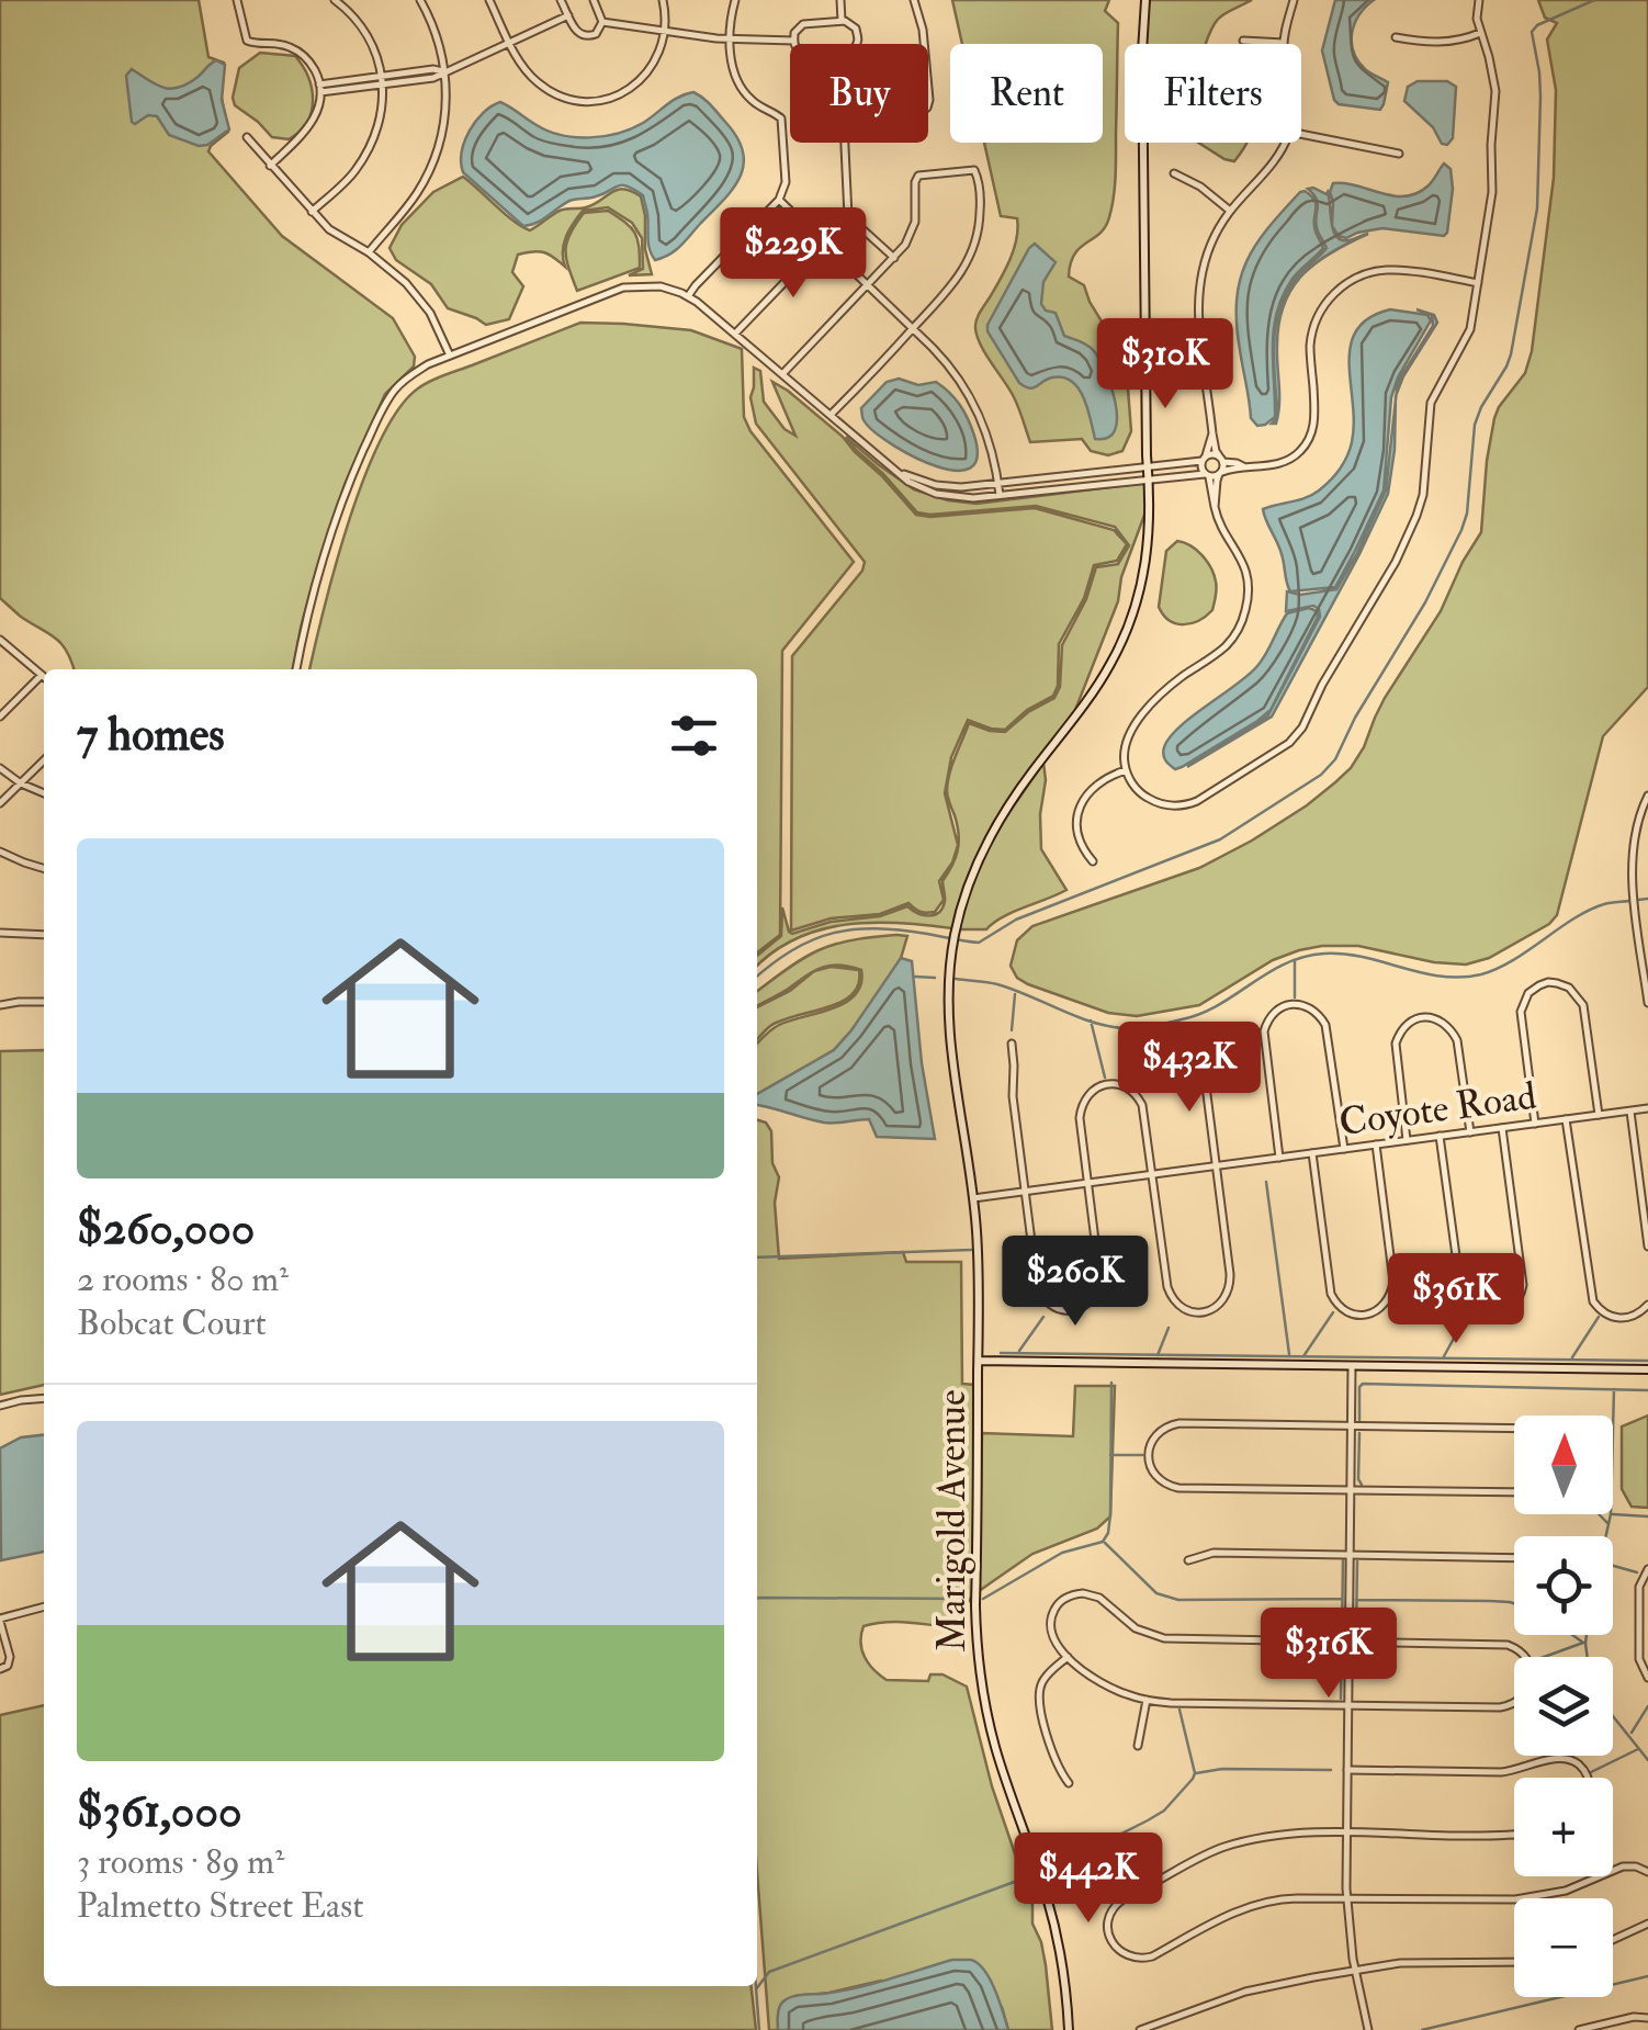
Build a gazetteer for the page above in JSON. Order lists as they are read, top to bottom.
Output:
{
  "streets": {
    "main road": ["Marigold Avenue"],
    "street": ["Coyote Road"]
  },
  "crossings": [
    ["Coyote Road", "Marigold Avenue"]
  ],
  "north": "top",
  "page": {
    "chip": ["Buy", "Rent", "Filters"],
    "price": [
      "$229K",
      "$310K",
      "$432K",
      "$260K",
      "$361K",
      "$316K",
      "$442K"
    ],
    "heading": "7 homes",
    "list": [
      {
        "name": "$260,000",
        "note": "2 rooms · 80 m² · Bobcat Court"
      },
      {
        "name": "$361,000",
        "note": "3 rooms · 89 m² · Palmetto Street East"
      }
    ],
    "map_buttons": ["+", "−"]
  }
}
